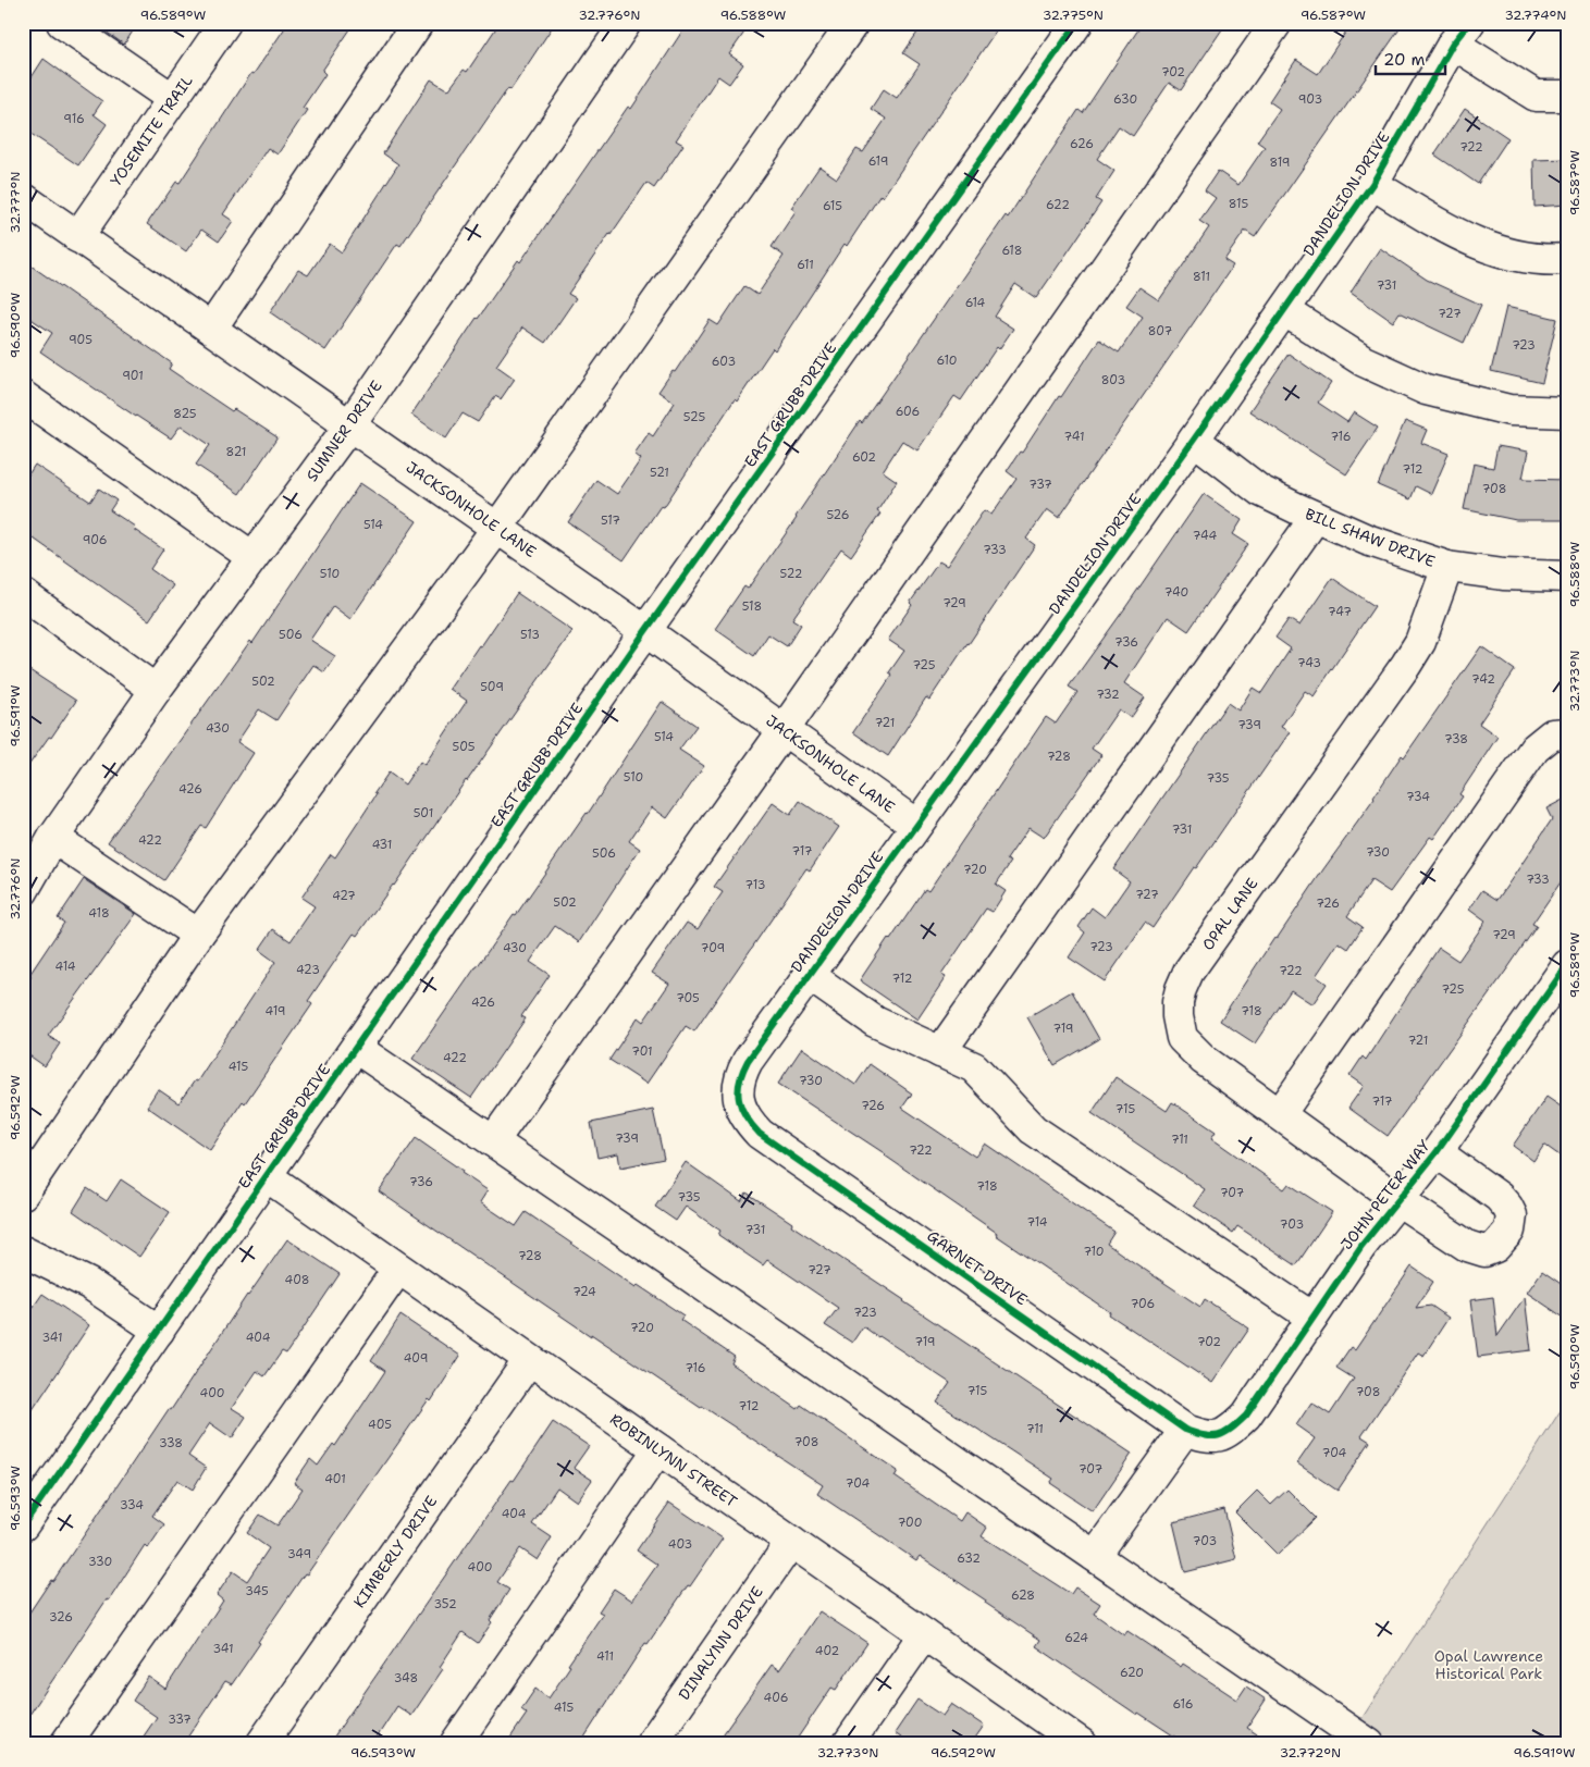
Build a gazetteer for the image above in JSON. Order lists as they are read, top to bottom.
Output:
{
  "streets": {
    "street": [
      "YOSEMITE TRAIL",
      "DANDELION DRIVE",
      "EAST GRUBB DRIVE",
      "SUMNER DRIVE",
      "JACKSONHOLE LANE",
      "BILL SHAW DRIVE",
      "OPAL LANE",
      "JOHN PETER WAY",
      "GARNET DRIVE",
      "ROBINLYNN STREET",
      "KIMBERLY DRIVE",
      "DINALYNN DRIVE"
    ]
  },
  "crossings": [
    ["YOSEMITE TRAIL", "JACKSONHOLE LANE"],
    ["DANDELION DRIVE", "JACKSONHOLE LANE"],
    ["DANDELION DRIVE", "BILL SHAW DRIVE"],
    ["DANDELION DRIVE", "GARNET DRIVE"],
    ["EAST GRUBB DRIVE", "JACKSONHOLE LANE"],
    ["EAST GRUBB DRIVE", "ROBINLYNN STREET"],
    ["SUMNER DRIVE", "JACKSONHOLE LANE"],
    ["BILL SHAW DRIVE", "OPAL LANE"],
    ["OPAL LANE", "JOHN PETER WAY"],
    ["JOHN PETER WAY", "GARNET DRIVE"],
    ["ROBINLYNN STREET", "KIMBERLY DRIVE"],
    ["ROBINLYNN STREET", "DINALYNN DRIVE"]
  ],
  "parks": ["Opal Lawrence Historical Park"],
  "house_numbers": [
    "702",
    "630",
    "903",
    "916",
    "626",
    "722",
    "619",
    "819",
    "815",
    "622",
    "615",
    "618",
    "611",
    "811",
    "731",
    "614",
    "727",
    "807",
    "905",
    "723",
    "610",
    "603",
    "901",
    "803",
    "606",
    "825",
    "525",
    "741",
    "716",
    "821",
    "602",
    "712",
    "521",
    "737",
    "708",
    "526",
    "517",
    "514",
    "744",
    "906",
    "733",
    "510",
    "522",
    "740",
    "729",
    "518",
    "747",
    "506",
    "513",
    "736",
    "743",
    "725",
    "742",
    "502",
    "509",
    "732",
    "721",
    "739",
    "430",
    "514",
    "738",
    "505",
    "728",
    "510",
    "735",
    "426",
    "734",
    "501",
    "731",
    "422",
    "431",
    "717",
    "730",
    "506",
    "720",
    "733",
    "713",
    "727",
    "427",
    "502",
    "726",
    "418",
    "729",
    "723",
    "430",
    "709",
    "414",
    "423",
    "722",
    "712",
    "725",
    "705",
    "426",
    "419",
    "718",
    "719",
    "721",
    "701",
    "422",
    "415",
    "730",
    "717",
    "726",
    "715",
    "739",
    "711",
    "722",
    "736",
    "718",
    "707",
    "735",
    "714",
    "703",
    "731",
    "710",
    "728",
    "727",
    "408",
    "724",
    "706",
    "723",
    "720",
    "341",
    "404",
    "719",
    "702",
    "409",
    "716",
    "715",
    "708",
    "400",
    "712",
    "405",
    "711",
    "708",
    "338",
    "704",
    "707",
    "401",
    "704",
    "334",
    "404",
    "700",
    "703",
    "403",
    "349",
    "632",
    "330",
    "400",
    "345",
    "628",
    "352",
    "326",
    "624",
    "341",
    "402",
    "411",
    "620",
    "348",
    "406",
    "616",
    "415",
    "337"
  ],
  "scale_bar": "20 m",
  "coordinates": [
    "96.589°W",
    "32.776°N",
    "96.588°W",
    "32.775°N",
    "96.587°W",
    "32.774°N",
    "32.777°N",
    "96.590°W",
    "32.773°N",
    "96.591°W",
    "96.592°W",
    "96.593°W",
    "32.772°N"
  ]
}
